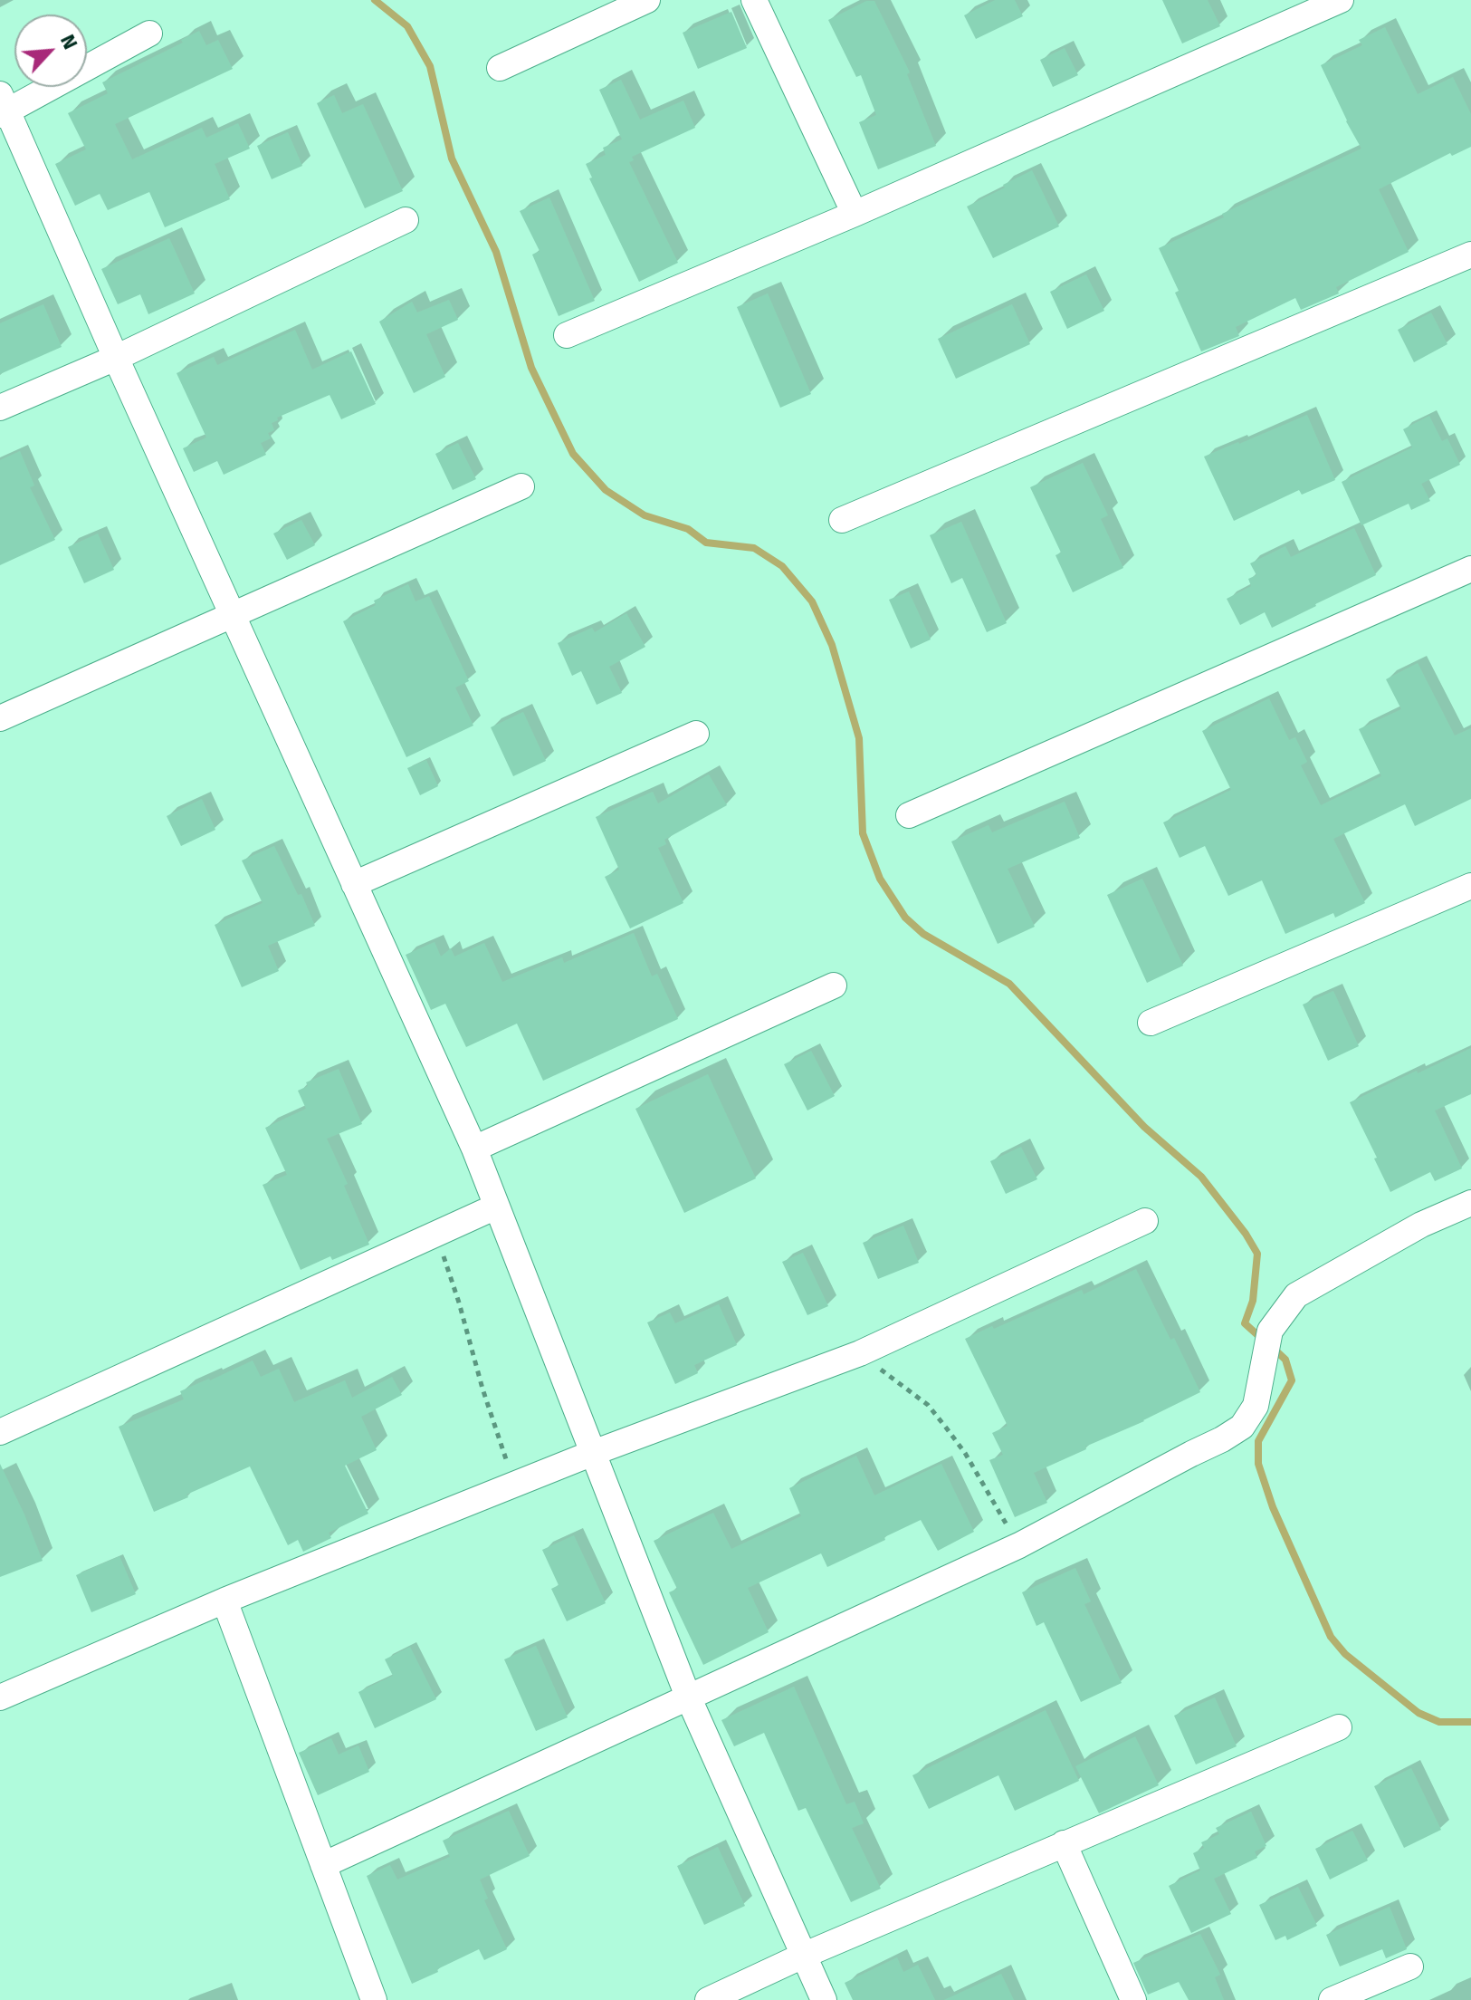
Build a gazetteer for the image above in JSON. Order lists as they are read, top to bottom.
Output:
{
  "north": "top right"
}
